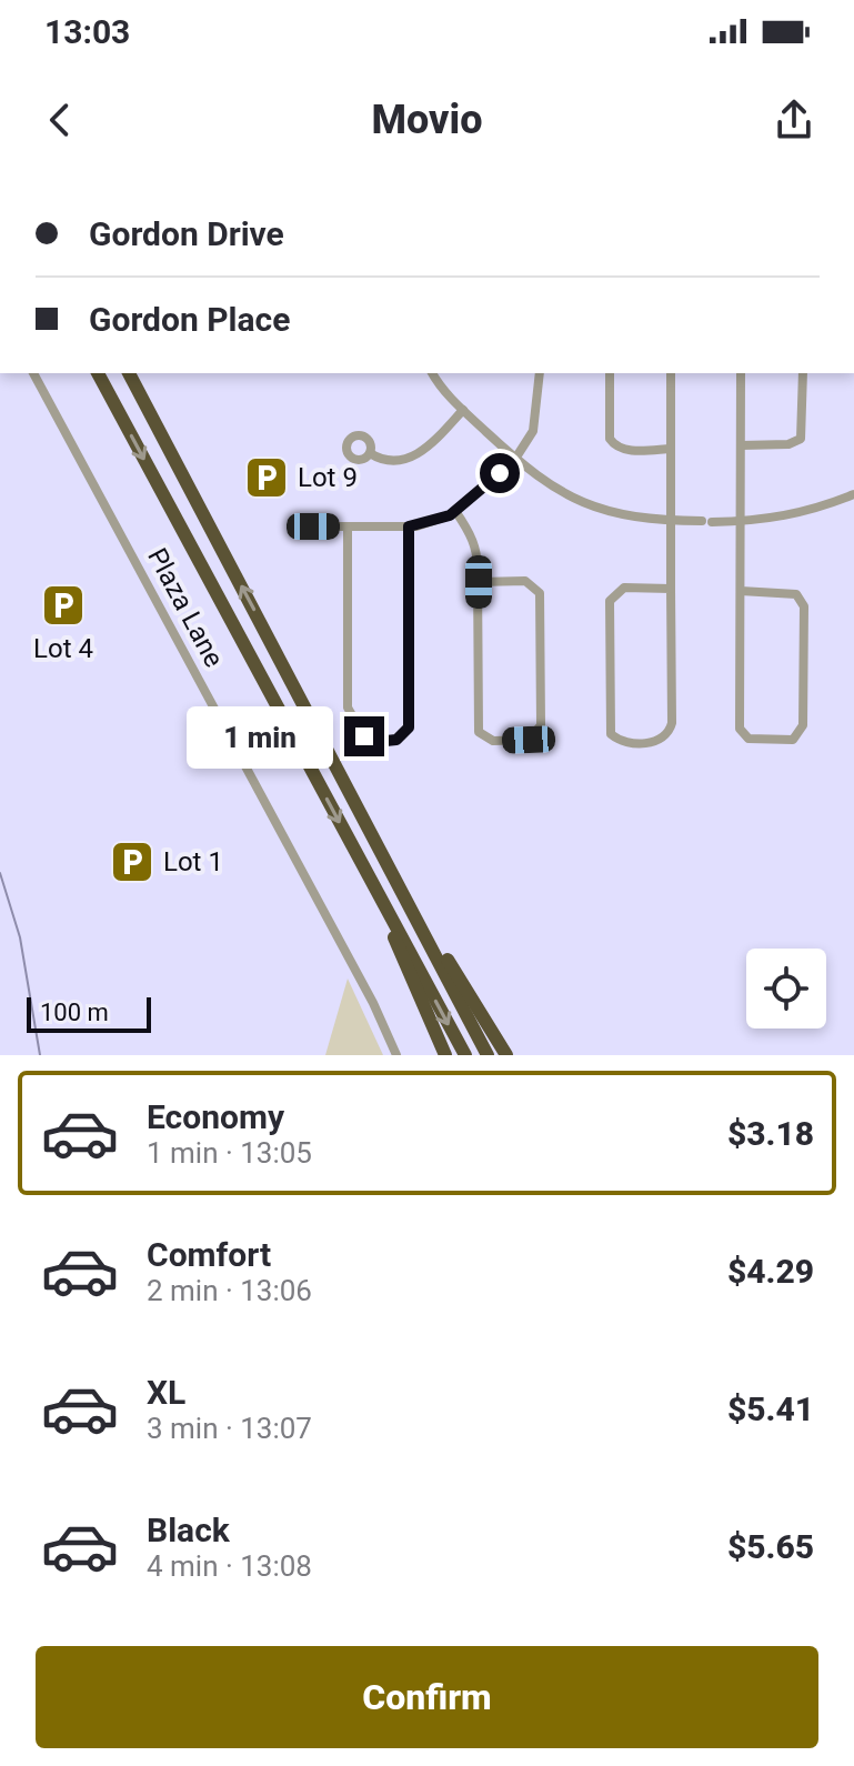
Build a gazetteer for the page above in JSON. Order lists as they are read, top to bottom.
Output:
{
  "streets": {
    "street": ["Plaza Lane"]
  },
  "places": {
    "parking": ["Lot 9", "Lot 4", "Lot 1"]
  },
  "scale_bar": "100 m",
  "page": {
    "status": "13:03",
    "header": "Movio",
    "banner": ["Gordon Drive", "Gordon Place"],
    "bubble": "1 min",
    "scale": "100 m",
    "list": [
      {
        "name": "Economy",
        "note": "1 min · 13:05",
        "value": "$3.18"
      },
      {
        "name": "Comfort",
        "note": "2 min · 13:06",
        "value": "$4.29"
      },
      {
        "name": "XL",
        "note": "3 min · 13:07",
        "value": "$5.41"
      },
      {
        "name": "Black",
        "note": "4 min · 13:08",
        "value": "$5.65"
      }
    ],
    "buttons": "Confirm"
  }
}
